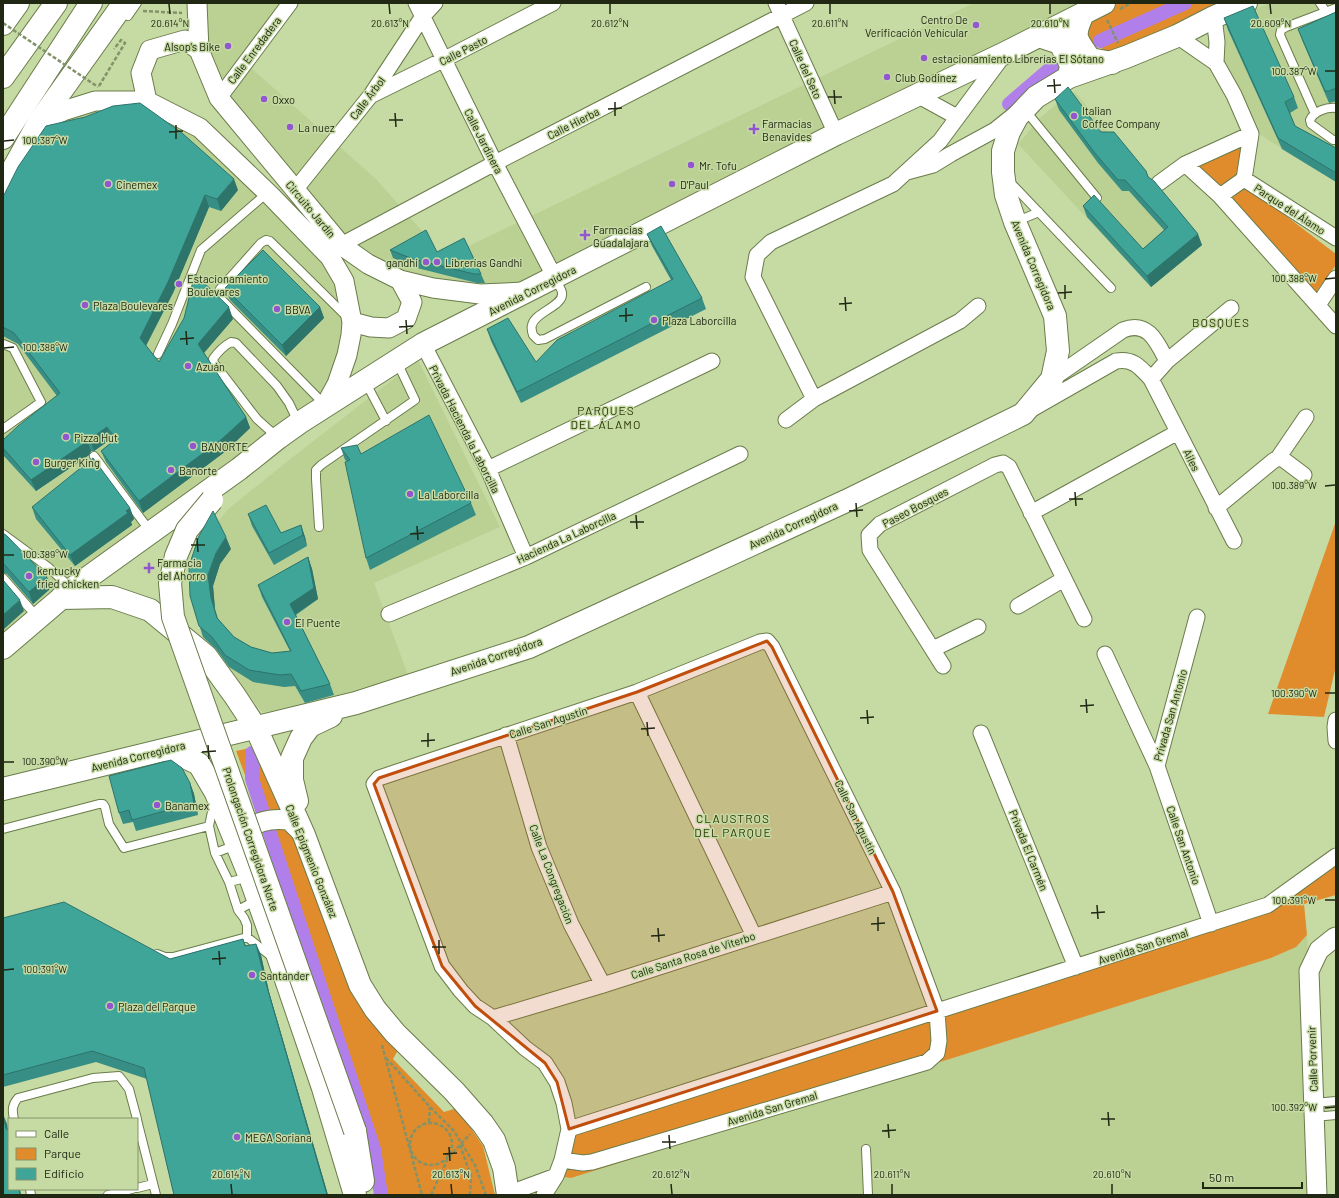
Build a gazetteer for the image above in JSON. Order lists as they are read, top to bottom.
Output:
{
  "streets": {
    "main road": ["Avenida Corregidora", "Prolongación Corregidora Norte", "Calle Epigmenio González"],
    "street": [
      "Calle Enredadera",
      "Calle Pasto",
      "Calle del Seto",
      "Calle Árbol",
      "Calle Hierba",
      "Calle Jardinera",
      "Circuito Jardín",
      "Parque del Álamo",
      "Privada Hacienda la Laborcilla",
      "Ailes",
      "Paseo Bosques",
      "Hacienda La Laborcilla",
      "Privada San Antonio",
      "Calle San Agustín",
      "Calle San Antonio",
      "Privada El Carmén",
      "Calle La Congregación",
      "Avenida San Gremal",
      "Calle Santa Rosa de Viterbo",
      "Calle Porvenir"
    ]
  },
  "crossings": [
    ["Calle Enredadera", "Circuito Jardín"],
    ["Calle Pasto", "Calle Árbol"],
    ["Calle Pasto", "Calle Jardinera"],
    ["Calle del Seto", "Calle Hierba"],
    ["Calle del Seto", "Avenida Corregidora"],
    ["Calle Árbol", "Calle Jardinera"],
    ["Calle Árbol", "Circuito Jardín"],
    ["Calle Hierba", "Calle Jardinera"],
    ["Calle Hierba", "Circuito Jardín"],
    ["Calle Jardinera", "Avenida Corregidora"],
    ["Circuito Jardín", "Avenida Corregidora"],
    ["Avenida Corregidora", "Privada Hacienda la Laborcilla"],
    ["Avenida Corregidora", "Ailes"],
    ["Avenida Corregidora", "Prolongación Corregidora Norte"],
    ["Avenida Corregidora", "Calle Epigmenio González"],
    ["Privada Hacienda la Laborcilla", "Hacienda La Laborcilla"],
    ["Privada San Antonio", "Calle San Antonio"],
    ["Calle San Agustín", "Calle La Congregación"],
    ["Calle San Agustín", "Avenida San Gremal"],
    ["Calle San Agustín", "Calle Santa Rosa de Viterbo"],
    ["Calle San Antonio", "Avenida San Gremal"],
    ["Privada El Carmén", "Avenida San Gremal"],
    ["Calle La Congregación", "Calle Santa Rosa de Viterbo"]
  ],
  "districts": ["BOSQUES", "PARQUES DEL ÁLAMO", "CLAUSTROS DEL PARQUE"],
  "places": {
    "other": [
      "Centro De Verificación Vehícular",
      "Alsop's Bike",
      "estacionamiento Librerías El Sótano",
      "Club Godinez",
      "Oxxo",
      "Italian Coffee Company",
      "La nuez",
      "Mr. Tofu",
      "Cinemex",
      "D'Paul",
      "gandhi",
      "Librerías Gandhi",
      "Estacionamiento Boulevares",
      "Plaza Boulevares",
      "BBVA",
      "Plaza Laborcilla",
      "Azuán",
      "Pizza Hut",
      "BANORTE",
      "Burger King",
      "Banorte",
      "La Laborcilla",
      "kentucky fried chicken",
      "El Puente",
      "Banamex",
      "Santander",
      "Plaza del Parque",
      "MEGA Soriana"
    ],
    "health": ["Farmacias Benavides", "Farmacias Guadalajara", "Farmacia del Ahorro"]
  },
  "legend": ["Calle", "Parque", "Edificio"],
  "scale_bar": "50 m",
  "coordinates": [
    "20.614°N",
    "20.613°N",
    "20.612°N",
    "20.611°N",
    "20.610°N",
    "20.609°N",
    "100.387°W",
    "100.388°W",
    "100.389°W",
    "100.390°W",
    "100.391°W",
    "100.392°W"
  ]
}
